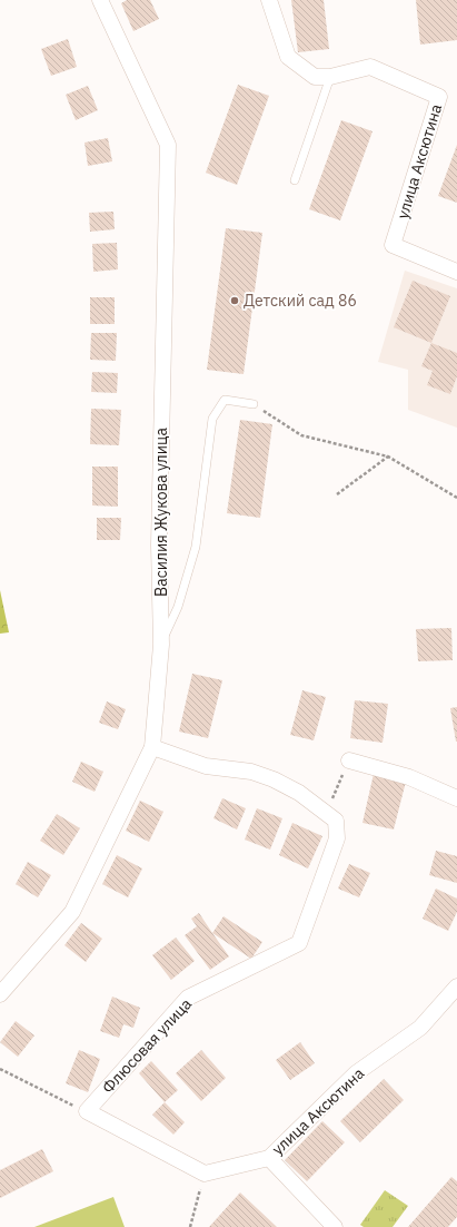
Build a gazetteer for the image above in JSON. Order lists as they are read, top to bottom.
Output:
{
  "streets": {
    "street": ["улица Аксютина", "Василия Жукова улица", "Флюсовая улица"]
  },
  "crossings": [
    ["Василия Жукова улица", "Флюсовая улица"]
  ],
  "places": ["Детский сад 86"]
}
